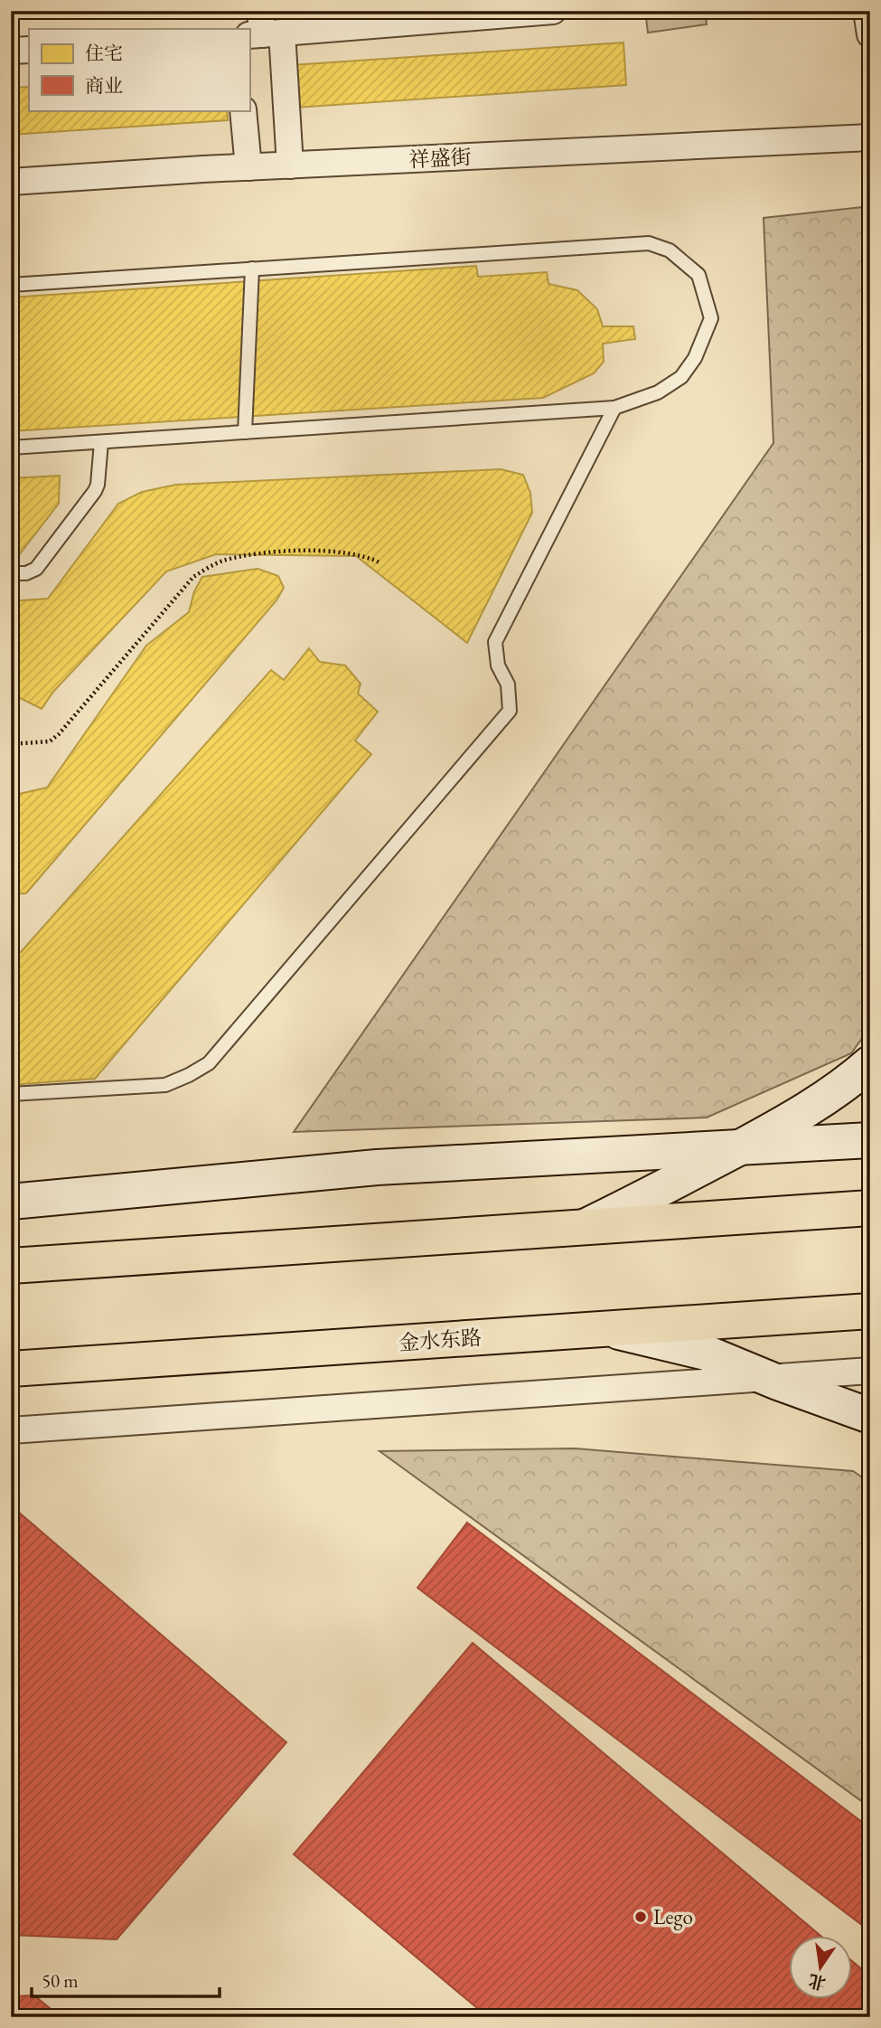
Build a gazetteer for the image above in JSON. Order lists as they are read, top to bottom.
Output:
{
  "streets": {
    "main road": ["金水东路"],
    "street": ["祥盛街"]
  },
  "places": ["Lego"],
  "legend": ["住宅", "商业"],
  "scale_bar": "50 m",
  "north": "bottom"
}
